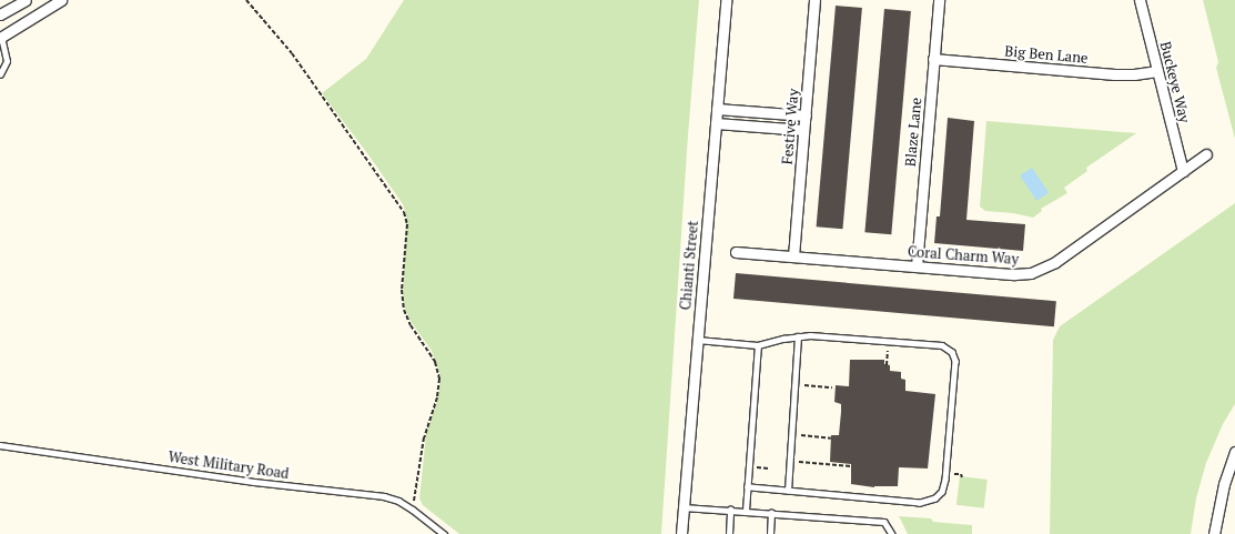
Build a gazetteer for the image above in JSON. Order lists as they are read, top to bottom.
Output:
{
  "streets": {
    "street": [
      "Big Ben Lane",
      "Buckeye Way",
      "Festive Way",
      "Blaze Lane",
      "Coral Charm Way",
      "Chianti Street"
    ],
    "lane": ["West Military Road"]
  },
  "crossings": [
    ["Big Ben Lane", "Buckeye Way"],
    ["Big Ben Lane", "Blaze Lane"],
    ["Buckeye Way", "Coral Charm Way"],
    ["Festive Way", "Coral Charm Way"],
    ["Blaze Lane", "Coral Charm Way"]
  ]
}
